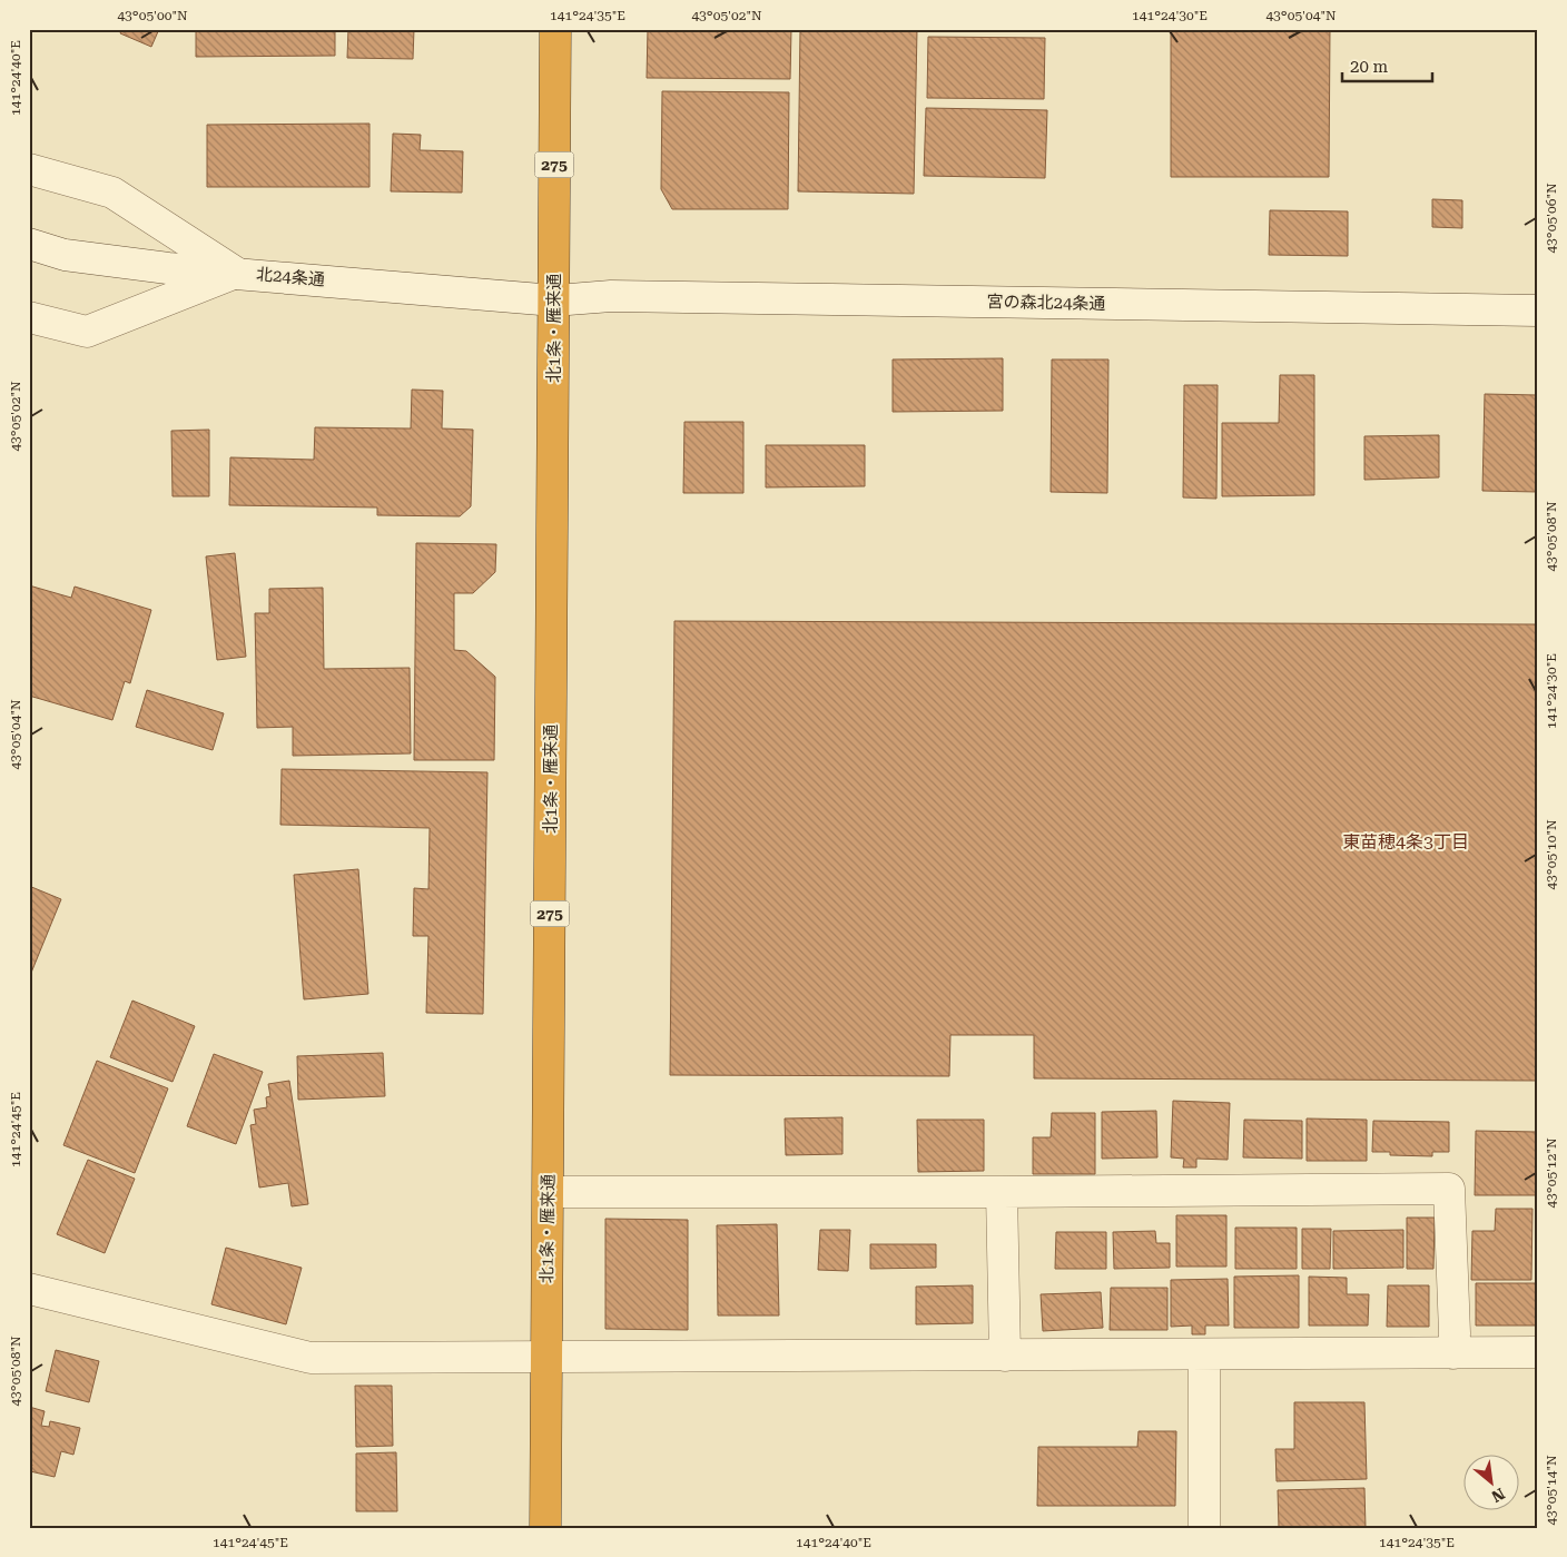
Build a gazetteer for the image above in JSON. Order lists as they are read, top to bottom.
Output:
{
  "streets": {
    "highway": ["275", "北1条・雁来通"],
    "street": ["北24条通", "宮の森北24条通"]
  },
  "crossings": [
    ["北24条通", "宮の森北24条通"],
    ["北24条通", "北1条・雁来通"],
    ["宮の森北24条通", "北1条・雁来通"]
  ],
  "districts": ["東苗穂4条3丁目"],
  "scale_bar": "20 m",
  "north": "bottom right",
  "coordinates": [
    "43°05'00\"N",
    "141°24'35\"E",
    "43°05'02\"N",
    "141°24'30\"E",
    "43°05'04\"N",
    "141°24'40\"E",
    "43°05'06\"N",
    "43°05'08\"N",
    "43°05'10\"N",
    "141°24'45\"E",
    "43°05'12\"N",
    "43°05'14\"N"
  ]
}
